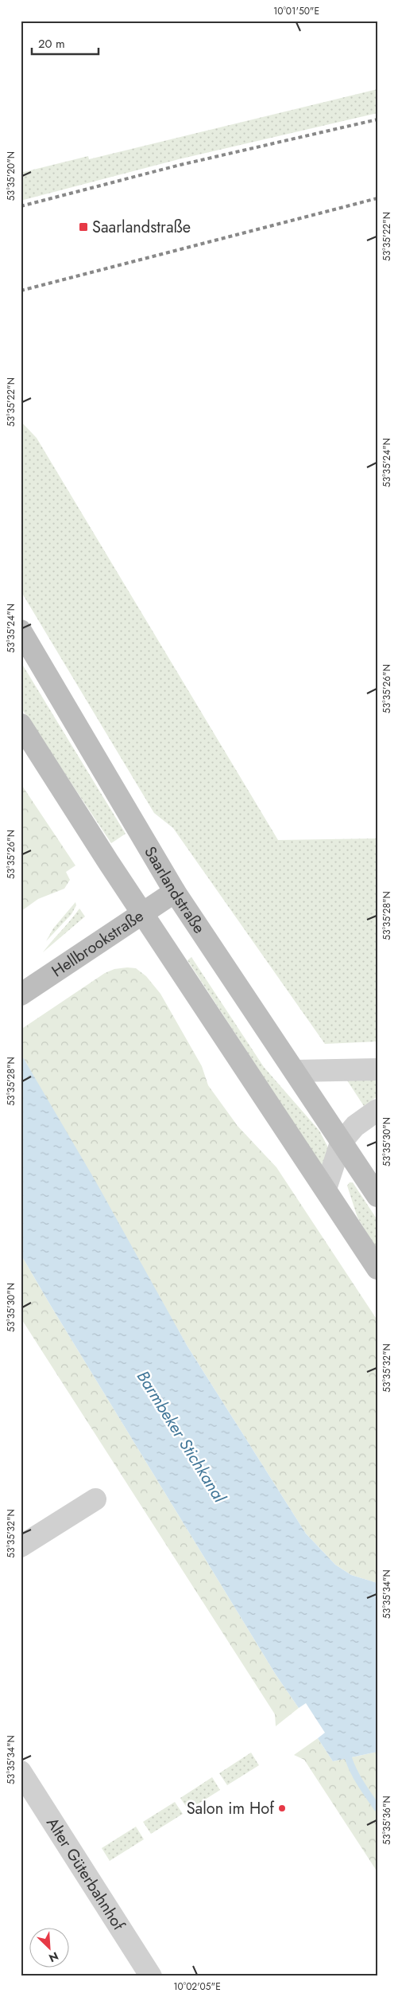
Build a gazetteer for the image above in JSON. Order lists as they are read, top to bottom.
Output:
{
  "streets": {
    "main road": ["Saarlandstraße", "Hellbrookstraße"],
    "street": ["Alter Güterbahnhof"]
  },
  "crossings": [
    ["Saarlandstraße", "Hellbrookstraße"]
  ],
  "water": ["Barmbeker Stichkanal"],
  "places": {
    "transit": ["Saarlandstraße"],
    "other": ["Salon im Hof"]
  },
  "scale_bar": "20 m",
  "north": "bottom right",
  "coordinates": [
    "10°01'50\"E",
    "53°35'20\"N",
    "53°35'22\"N",
    "53°35'24\"N",
    "53°35'26\"N",
    "53°35'28\"N",
    "53°35'30\"N",
    "53°35'32\"N",
    "53°35'34\"N",
    "53°35'36\"N",
    "10°02'05\"E"
  ]
}
